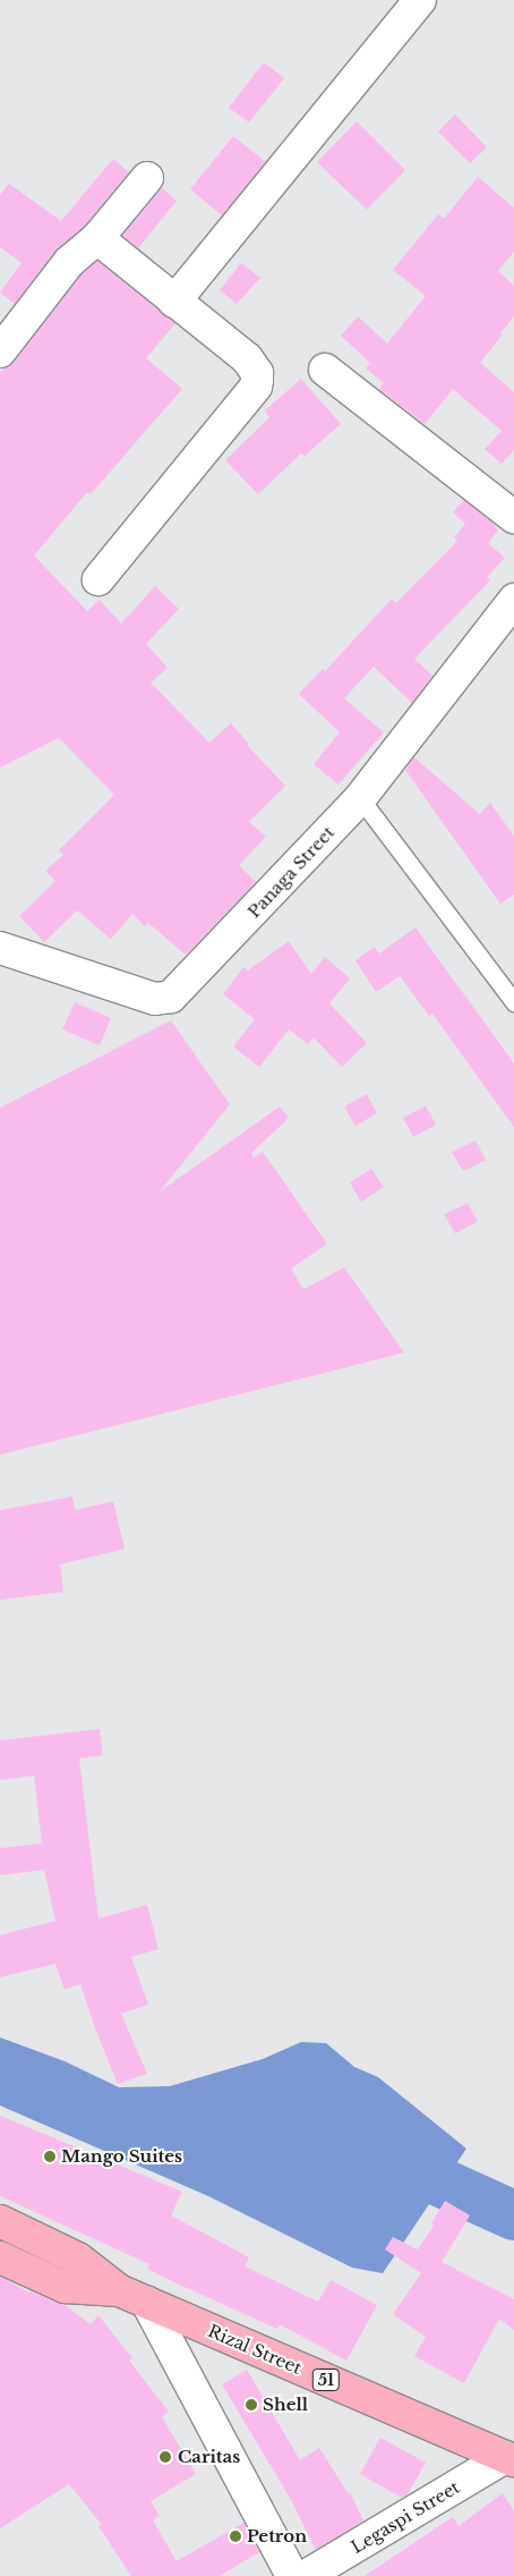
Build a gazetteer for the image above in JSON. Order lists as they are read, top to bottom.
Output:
{
  "streets": {
    "main road": ["Rizal Street", "51"],
    "street": ["Panaga Street", "Legaspi Street"]
  },
  "crossings": [
    ["Rizal Street", "Legaspi Street"]
  ],
  "places": [
    "Mango Suites",
    "Shell",
    "Caritas",
    "Petron"
  ]
}
